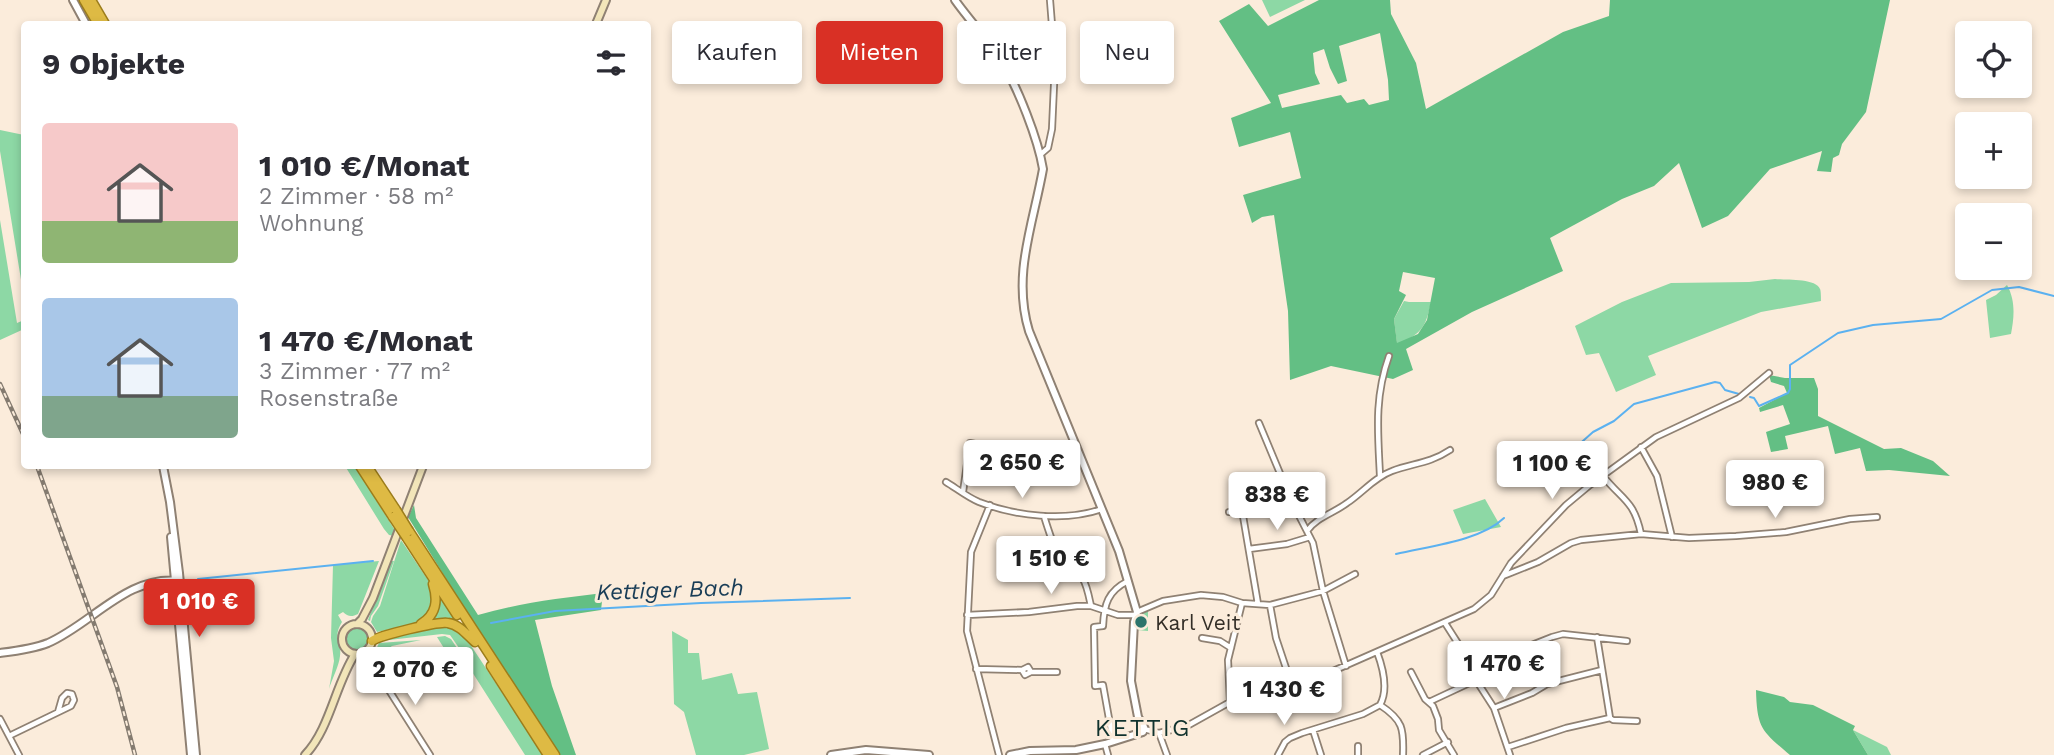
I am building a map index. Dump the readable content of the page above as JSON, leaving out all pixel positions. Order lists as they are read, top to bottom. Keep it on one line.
{"districts":["KETTIG"],"water":["Kettiger Bach"],"places":["Karl Veit"],"page":{"map_buttons":["+","−"],"chip":["Kaufen","Mieten","Filter","Neu"],"heading":"9 Objekte","list":[{"name":"1 010 €/Monat","note":"2 Zimmer · 58 m² · Wohnung"},{"name":"1 470 €/Monat","note":"3 Zimmer · 77 m² · Rosenstraße"}],"price":["2 650 €","1 100 €","980 €","838 €","1 510 €","1 010 €","1 470 €","2 070 €","1 430 €"]}}
